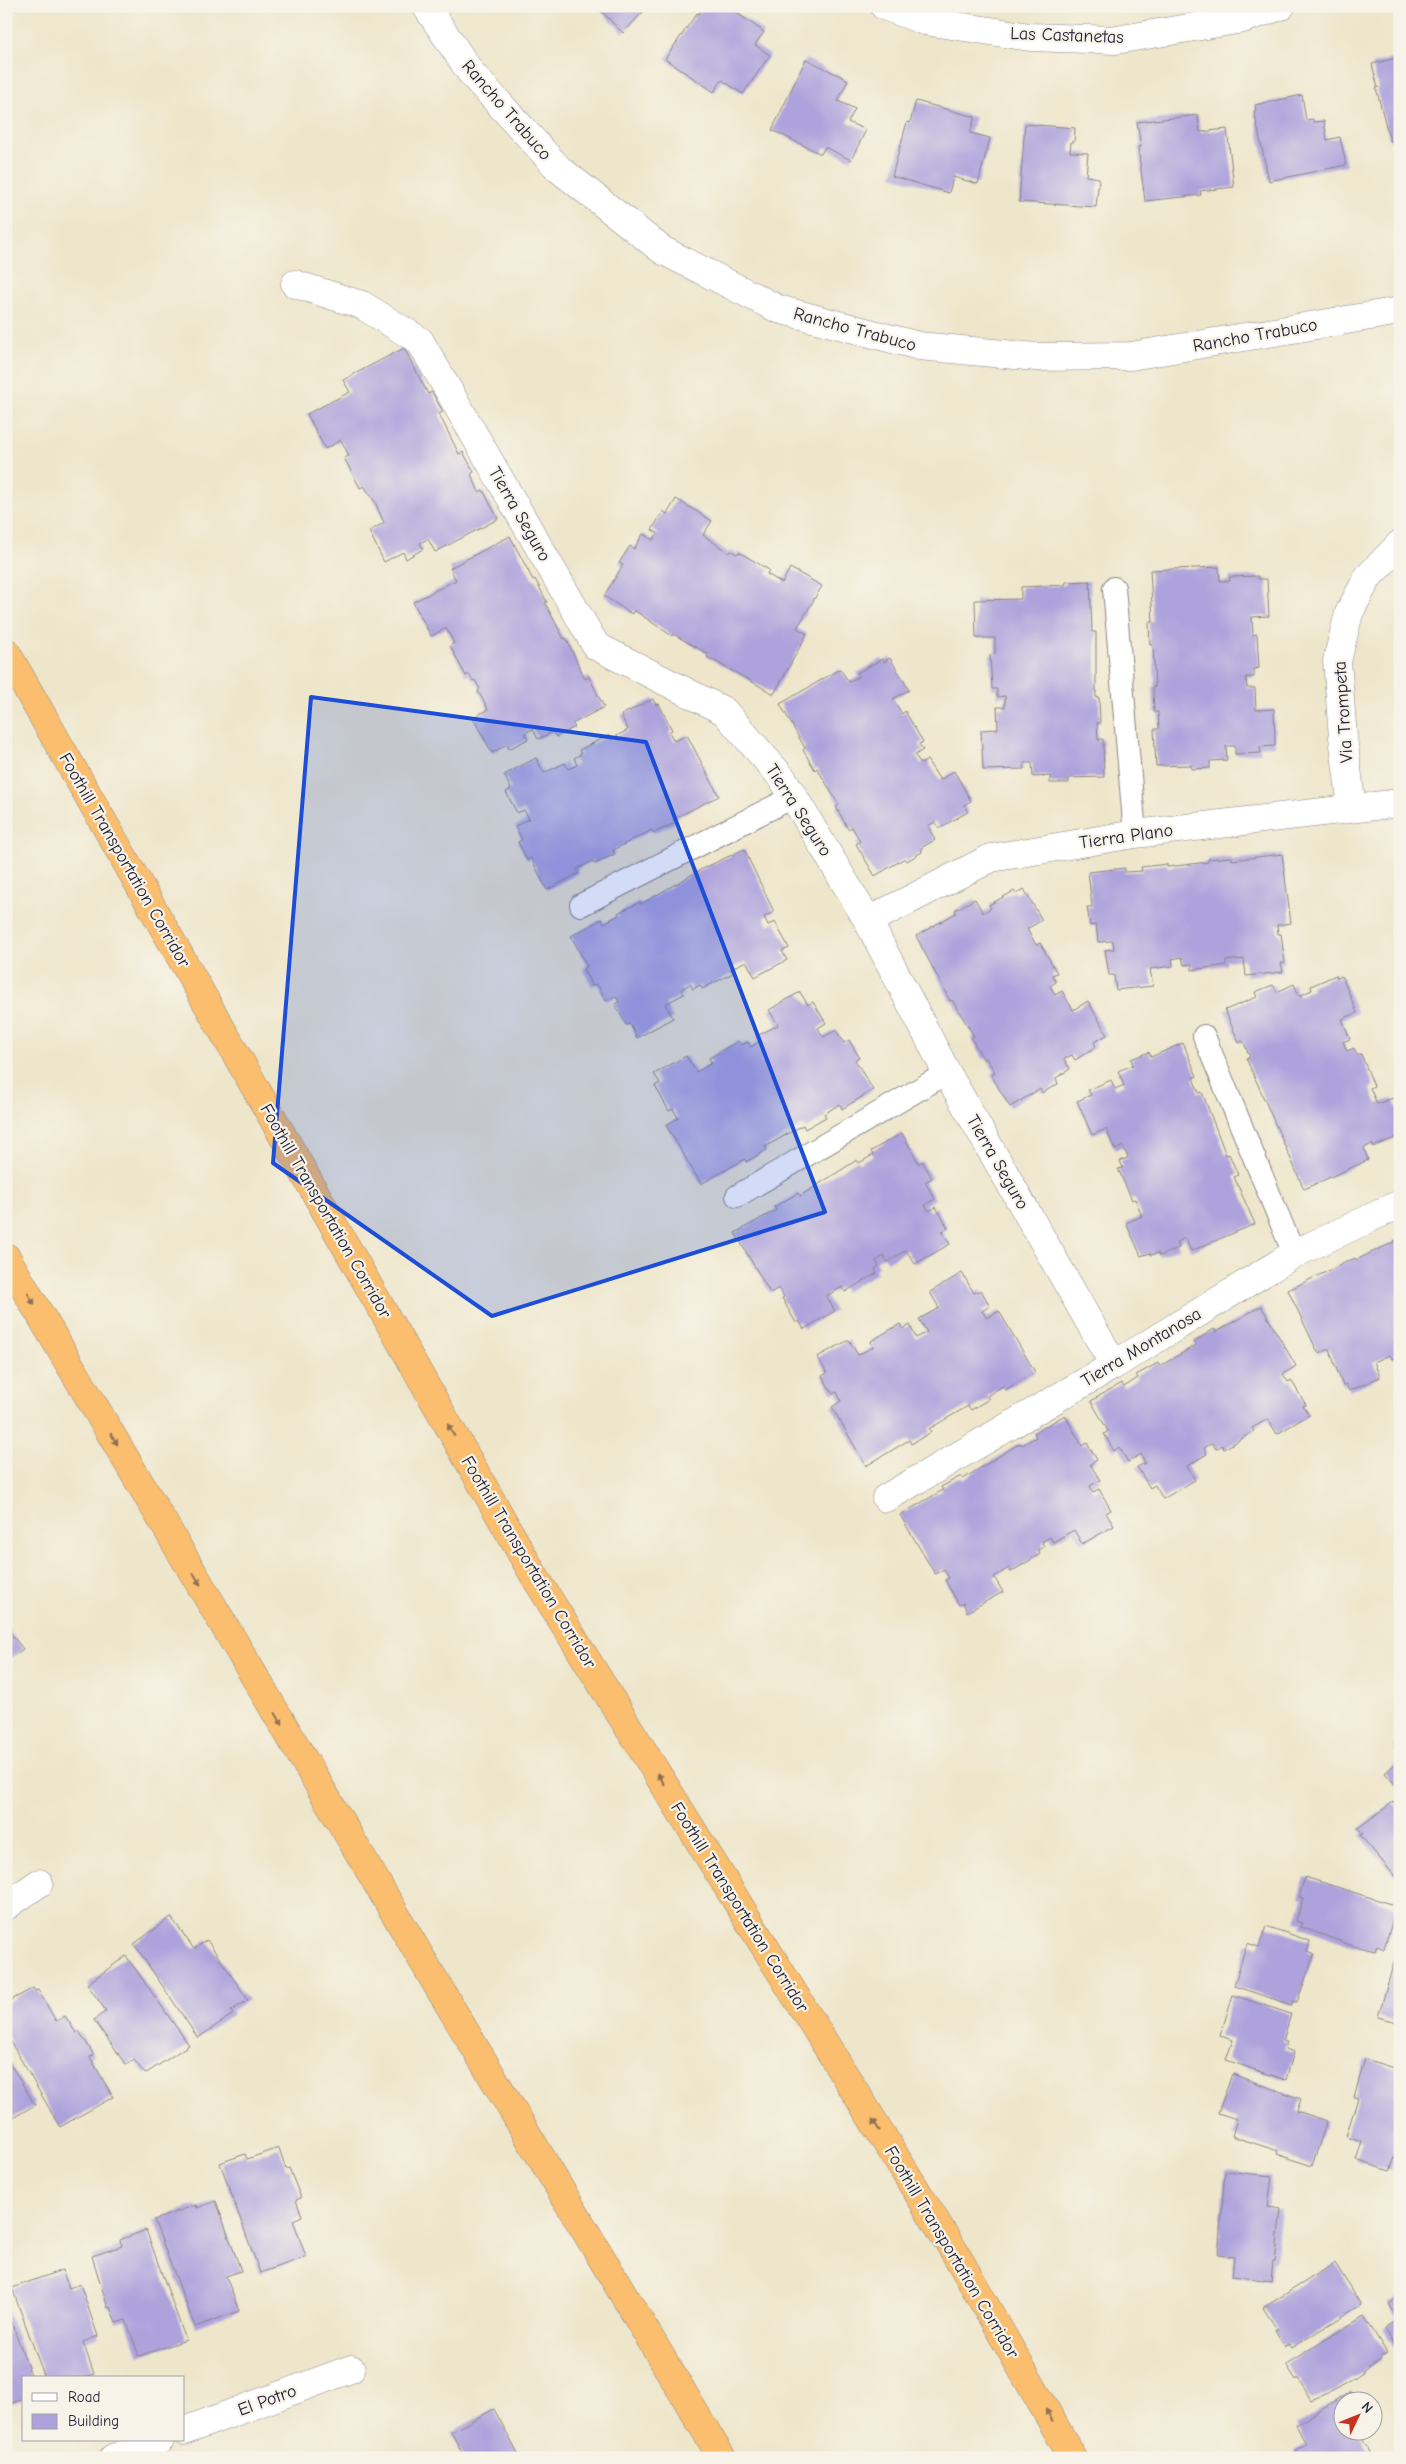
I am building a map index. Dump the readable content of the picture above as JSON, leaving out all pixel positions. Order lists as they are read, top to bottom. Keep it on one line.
{"streets":{"highway":["Foothill Transportation Corridor"],"street":["Las Castanetas","Rancho Trabuco","Tierra Seguro","Via Trompeta","Tierra Plano","Tierra Montanosa","El Potro"]},"crossings":[["Tierra Seguro","Tierra Plano"],["Tierra Seguro","Tierra Montanosa"],["Via Trompeta","Tierra Plano"]],"one_way":["Foothill Transportation Corridor"],"legend":["Road","Building"],"north":"top right"}
